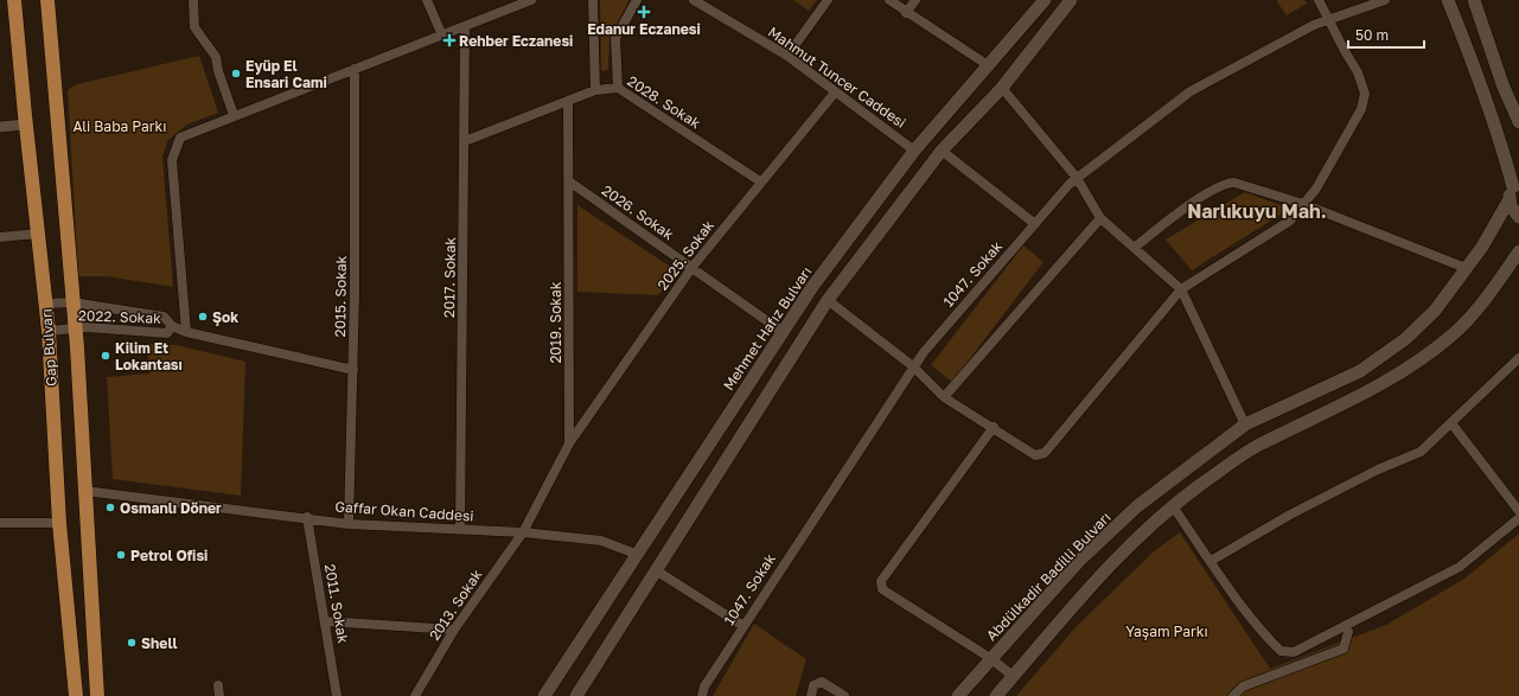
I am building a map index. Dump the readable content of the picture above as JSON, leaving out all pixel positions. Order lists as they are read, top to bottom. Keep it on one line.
{"streets":{"highway":["Gap Bulvarı"],"main road":["Mehmet Hafız Bulvarı","Abdülkadir Badilli Bulvarı"],"street":["Mahmut Tuncer Caddesi","2028. Sokak","2026. Sokak","2025. Sokak","1047. Sokak","2017. Sokak","2015. Sokak","2022. Sokak","2019. Sokak","Gaffar Okan Caddesi","2011. Sokak","2013. Sokak"]},"crossings":[["Mahmut Tuncer Caddesi","2025. Sokak"],["Mahmut Tuncer Caddesi","Mehmet Hafız Bulvarı"],["2028. Sokak","2025. Sokak"],["2028. Sokak","2017. Sokak"],["2028. Sokak","2019. Sokak"],["2026. Sokak","2025. Sokak"],["2026. Sokak","2019. Sokak"],["2026. Sokak","Mehmet Hafız Bulvarı"],["2025. Sokak","2019. Sokak"],["2017. Sokak","Gaffar Okan Caddesi"],["2015. Sokak","2022. Sokak"],["2015. Sokak","Gaffar Okan Caddesi"],["2022. Sokak","Gap Bulvarı"],["2019. Sokak","Gaffar Okan Caddesi"],["2019. Sokak","2013. Sokak"],["Mehmet Hafız Bulvarı","Gaffar Okan Caddesi"],["Gap Bulvarı","Gaffar Okan Caddesi"],["Gaffar Okan Caddesi","2011. Sokak"],["Gaffar Okan Caddesi","2013. Sokak"]],"districts":["Narlıkuyu Mah."],"parks":["Ali Baba Parkı","Yaşam Parkı"],"places":{"health":["Edanur Eczanesi","Rehber Eczanesi"],"other":["Eyüp El Ensari Cami","Şok","Kilim Et Lokantası","Osmanlı Döner","Petrol Ofisi","Shell"]},"scale_bar":"50 m"}
